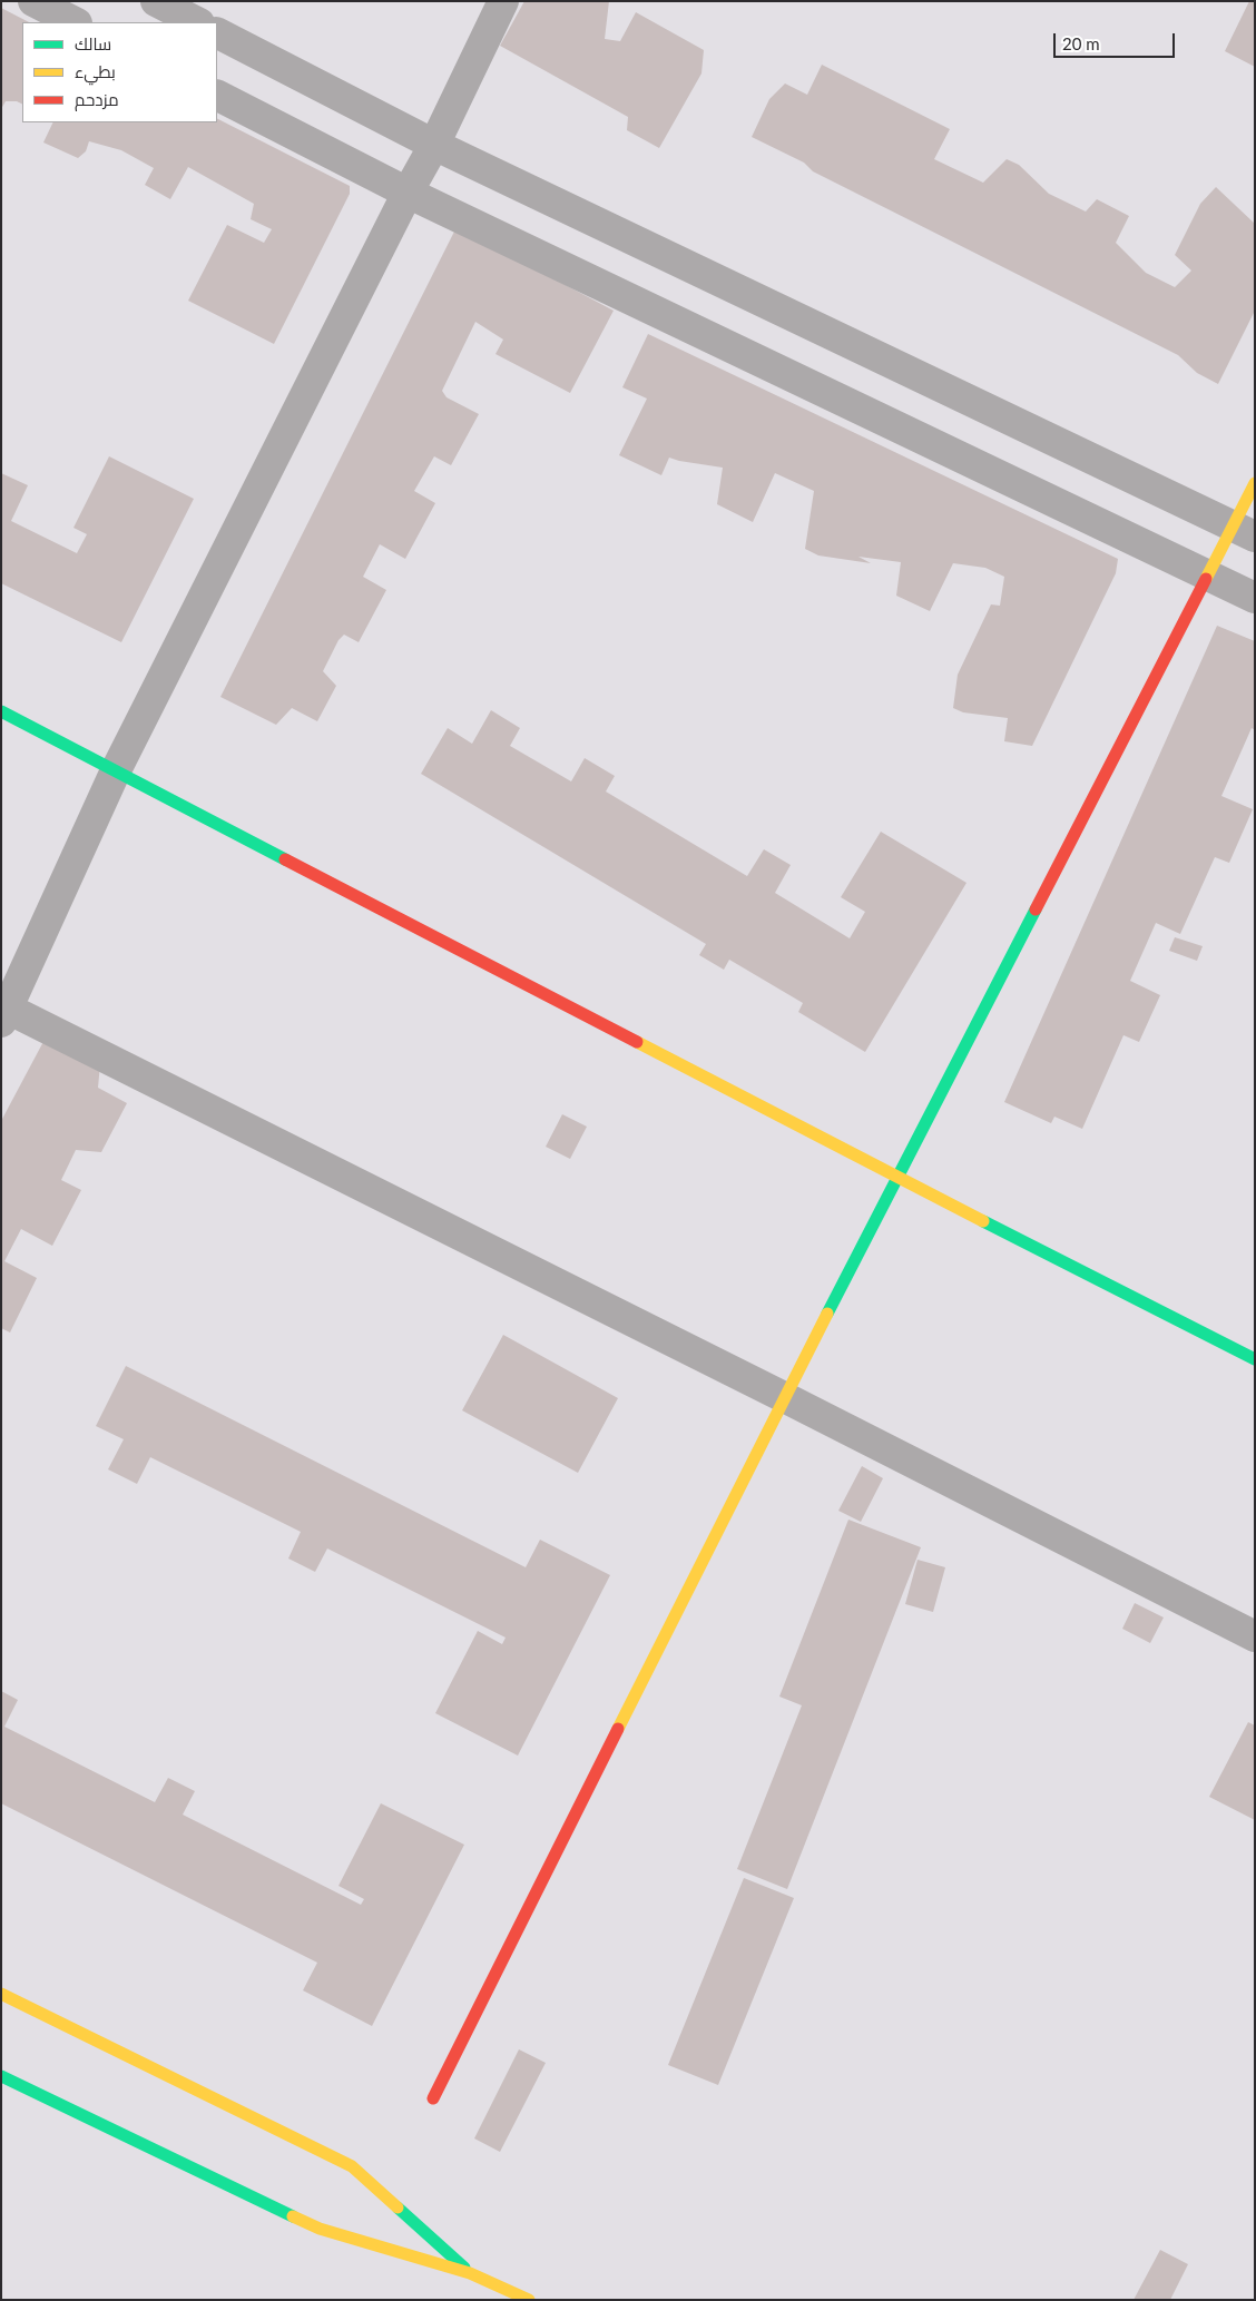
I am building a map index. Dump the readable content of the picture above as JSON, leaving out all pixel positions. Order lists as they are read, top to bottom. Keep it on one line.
{"legend":["سالك","بطيء","مزدحم"],"scale_bar":"20 m"}
